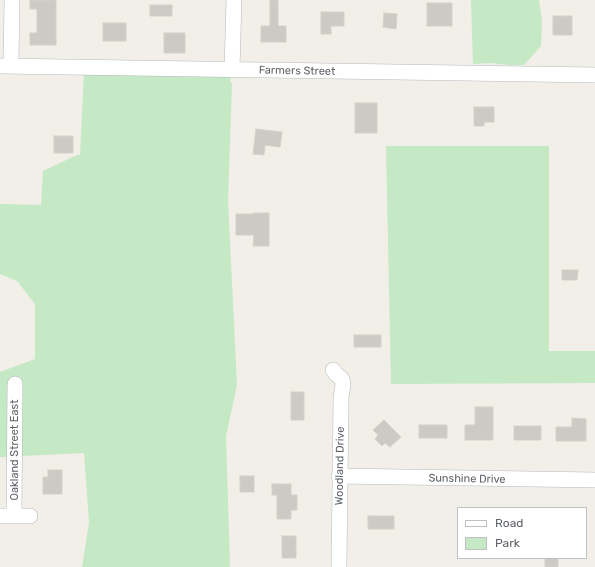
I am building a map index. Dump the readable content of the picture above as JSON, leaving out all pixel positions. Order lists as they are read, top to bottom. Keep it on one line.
{"streets":{"street":["Farmers Street","Oakland Street East","Woodland Drive","Sunshine Drive"]},"crossings":[["Woodland Drive","Sunshine Drive"]],"legend":["Road","Park"]}
